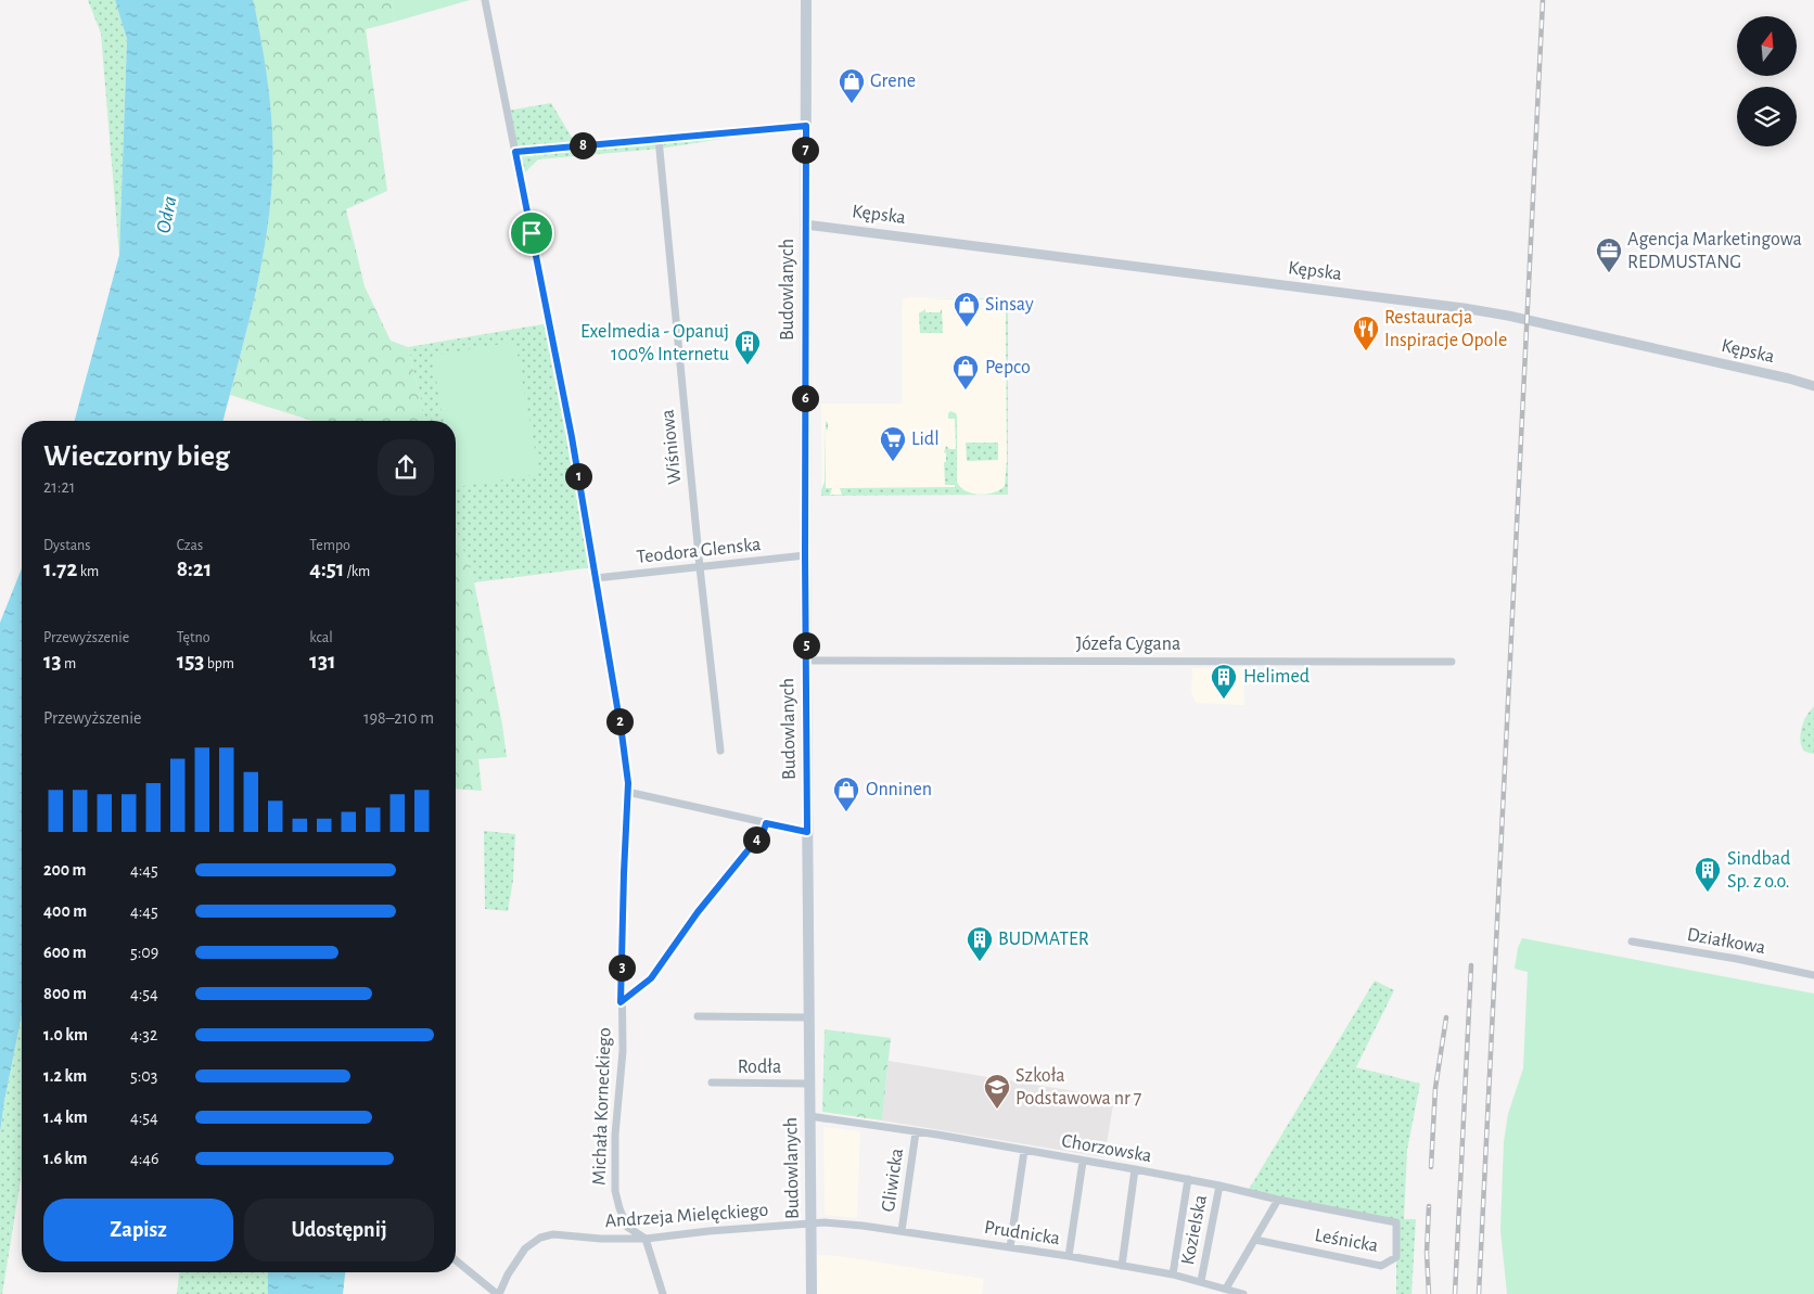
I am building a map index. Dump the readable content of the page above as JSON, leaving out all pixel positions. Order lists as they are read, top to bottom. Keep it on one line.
{"streets":{"main road":["Budowlanych"],"street":["Kępska","Wiśniowa","Teodora Glenska","Józefa Cygana","Działkowa","Rodła","Michała Korneckiego","Chorzowska","Gliwicka","Andrzeja Mielęckiego","Kozielska","Prudnicka","Leśnicka"]},"crossings":[["Kępska","Budowlanych"],["Budowlanych","Teodora Glenska"],["Budowlanych","Józefa Cygana"],["Budowlanych","Rodła"],["Budowlanych","Chorzowska"],["Budowlanych","Andrzeja Mielęckiego"],["Budowlanych","Prudnicka"],["Wiśniowa","Teodora Glenska"],["Teodora Glenska","Michała Korneckiego"],["Michała Korneckiego","Andrzeja Mielęckiego"],["Chorzowska","Gliwicka"],["Chorzowska","Kozielska"],["Chorzowska","Leśnicka"],["Gliwicka","Prudnicka"],["Andrzeja Mielęckiego","Prudnicka"],["Kozielska","Prudnicka"]],"water":["Odra"],"places":{"shop":["Grene","Sinsay","Pepco","Onninen"],"office":["Agencja Marketingowa REDMUSTANG"],"restaurant":["Restauracja Inspiracje Opole"],"building":["Exelmedia - Opanuj 100% Internetu","Helimed","Sindbad Sp. z o.o.","BUDMATER"],"supermarket":["Lidl"],"school or university":["Szkoła Podstawowa nr 7"]},"north":"top","page":{"pins":["8","7","6","1","5","2","4","3"],"heading":["Wieczorny bieg","21:21"],"stats":[["Dystans","1.72 km"],["Czas","8:21"],["Tempo","4:51 /km"],["Przewyższenie","13 m"],["Tętno","153 bpm"],["kcal","131"]],"chart":["Przewyższenie","198–210 m"],"list":[{"name":"200 m","note":"4:45"},{"name":"400 m","note":"4:45"},{"name":"600 m","note":"5:09"},{"name":"800 m","note":"4:54"},{"name":"1.0 km","note":"4:32"},{"name":"1.2 km","note":"5:03"},{"name":"1.4 km","note":"4:54"},{"name":"1.6 km","note":"4:46"}],"buttons":["Zapisz","Udostępnij"]}}
